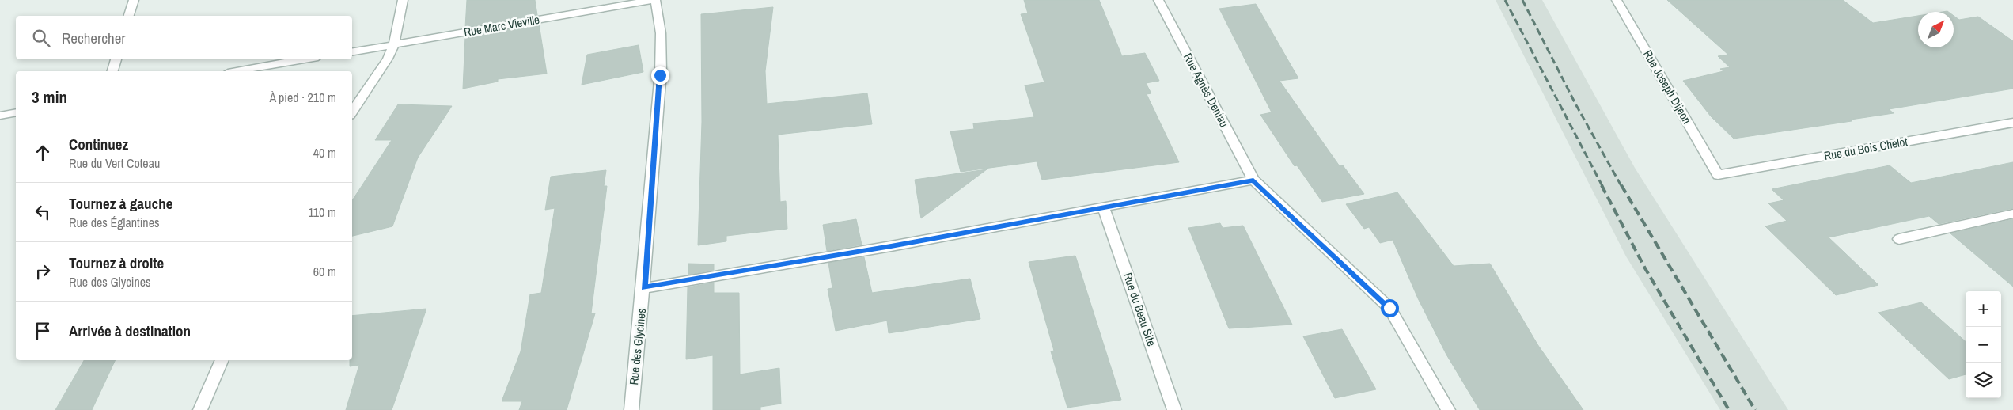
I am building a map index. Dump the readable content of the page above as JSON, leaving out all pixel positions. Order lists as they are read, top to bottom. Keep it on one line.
{"streets":{"street":["Rue Marc Vieville","Rue Joseph Dijeon","Rue Agnès Deniau","Rue du Bois Chelot","Rue du Beau Site","Rue des Glycines"]},"crossings":[["Rue Marc Vieville","Rue des Glycines"],["Rue Joseph Dijeon","Rue du Bois Chelot"]],"north":"top right","page":{"search":"Rechercher","heading":["3 min","À pied · 210 m"],"list":[["Continuez","Rue du Vert Coteau","40 m"],["Tournez à gauche","Rue des Églantines","110 m"],["Tournez à droite","Rue des Glycines","60 m"],"Arrivée à destination"],"map_buttons":["+","−"]}}
